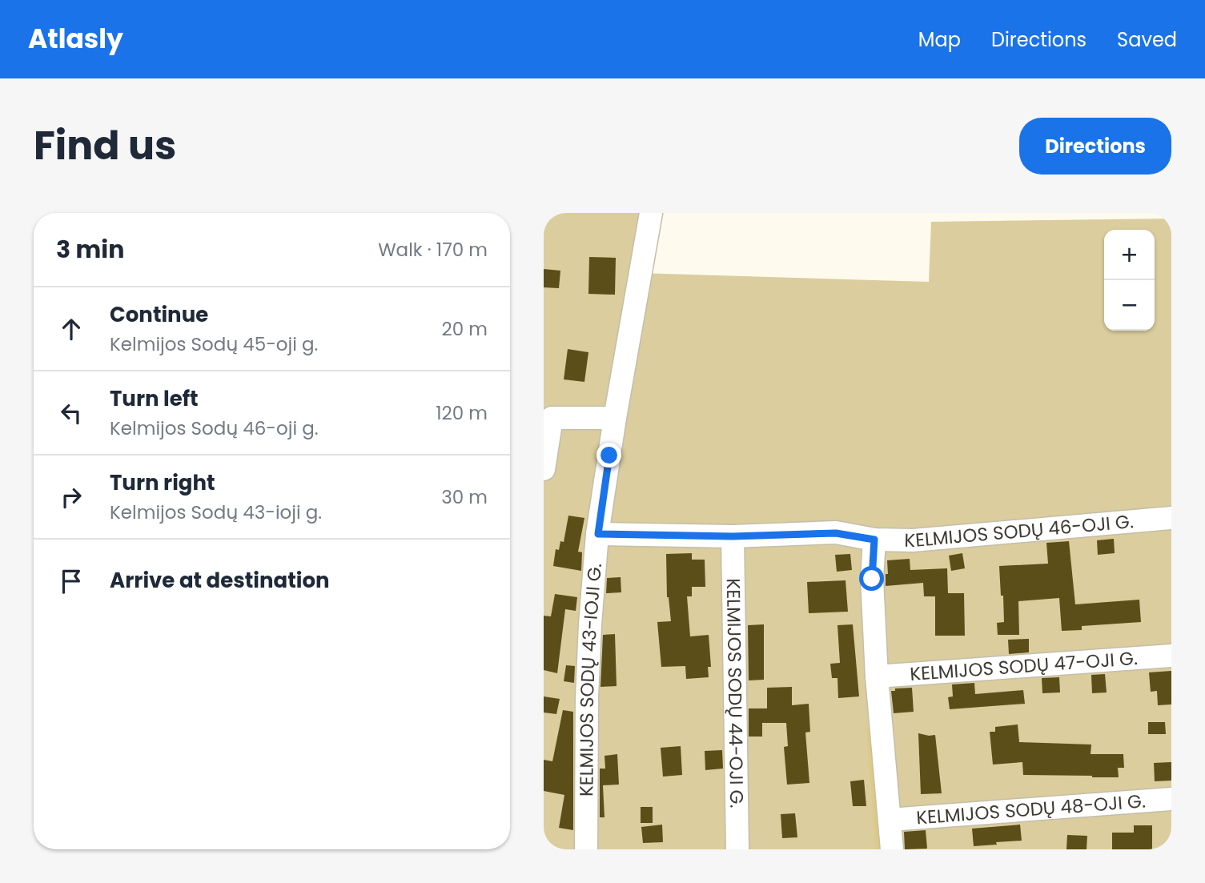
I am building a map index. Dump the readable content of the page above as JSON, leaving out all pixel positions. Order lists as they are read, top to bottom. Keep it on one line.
{"streets":{"street":["KELMIJOS SODŲ 46-OJI G.","KELMIJOS SODŲ 47-OJI G.","KELMIJOS SODŲ 43-IOJI G.","KELMIJOS SODŲ 44-OJI G.","KELMIJOS SODŲ 48-OJI G."]},"crossings":[["KELMIJOS SODŲ 46-OJI G.","KELMIJOS SODŲ 43-IOJI G."],["KELMIJOS SODŲ 46-OJI G.","KELMIJOS SODŲ 44-OJI G."]],"page":{"header":"Atlasly","nav":["Map","Directions","Saved"],"title":"Find us","buttons":"Directions","heading":["3 min","Walk · 170 m"],"map_buttons":["+","−"],"list":[["Continue","Kelmijos Sodų 45-oji g.","20 m"],["Turn left","Kelmijos Sodų 46-oji g.","120 m"],["Turn right","Kelmijos Sodų 43-ioji g.","30 m"],"Arrive at destination"]}}
